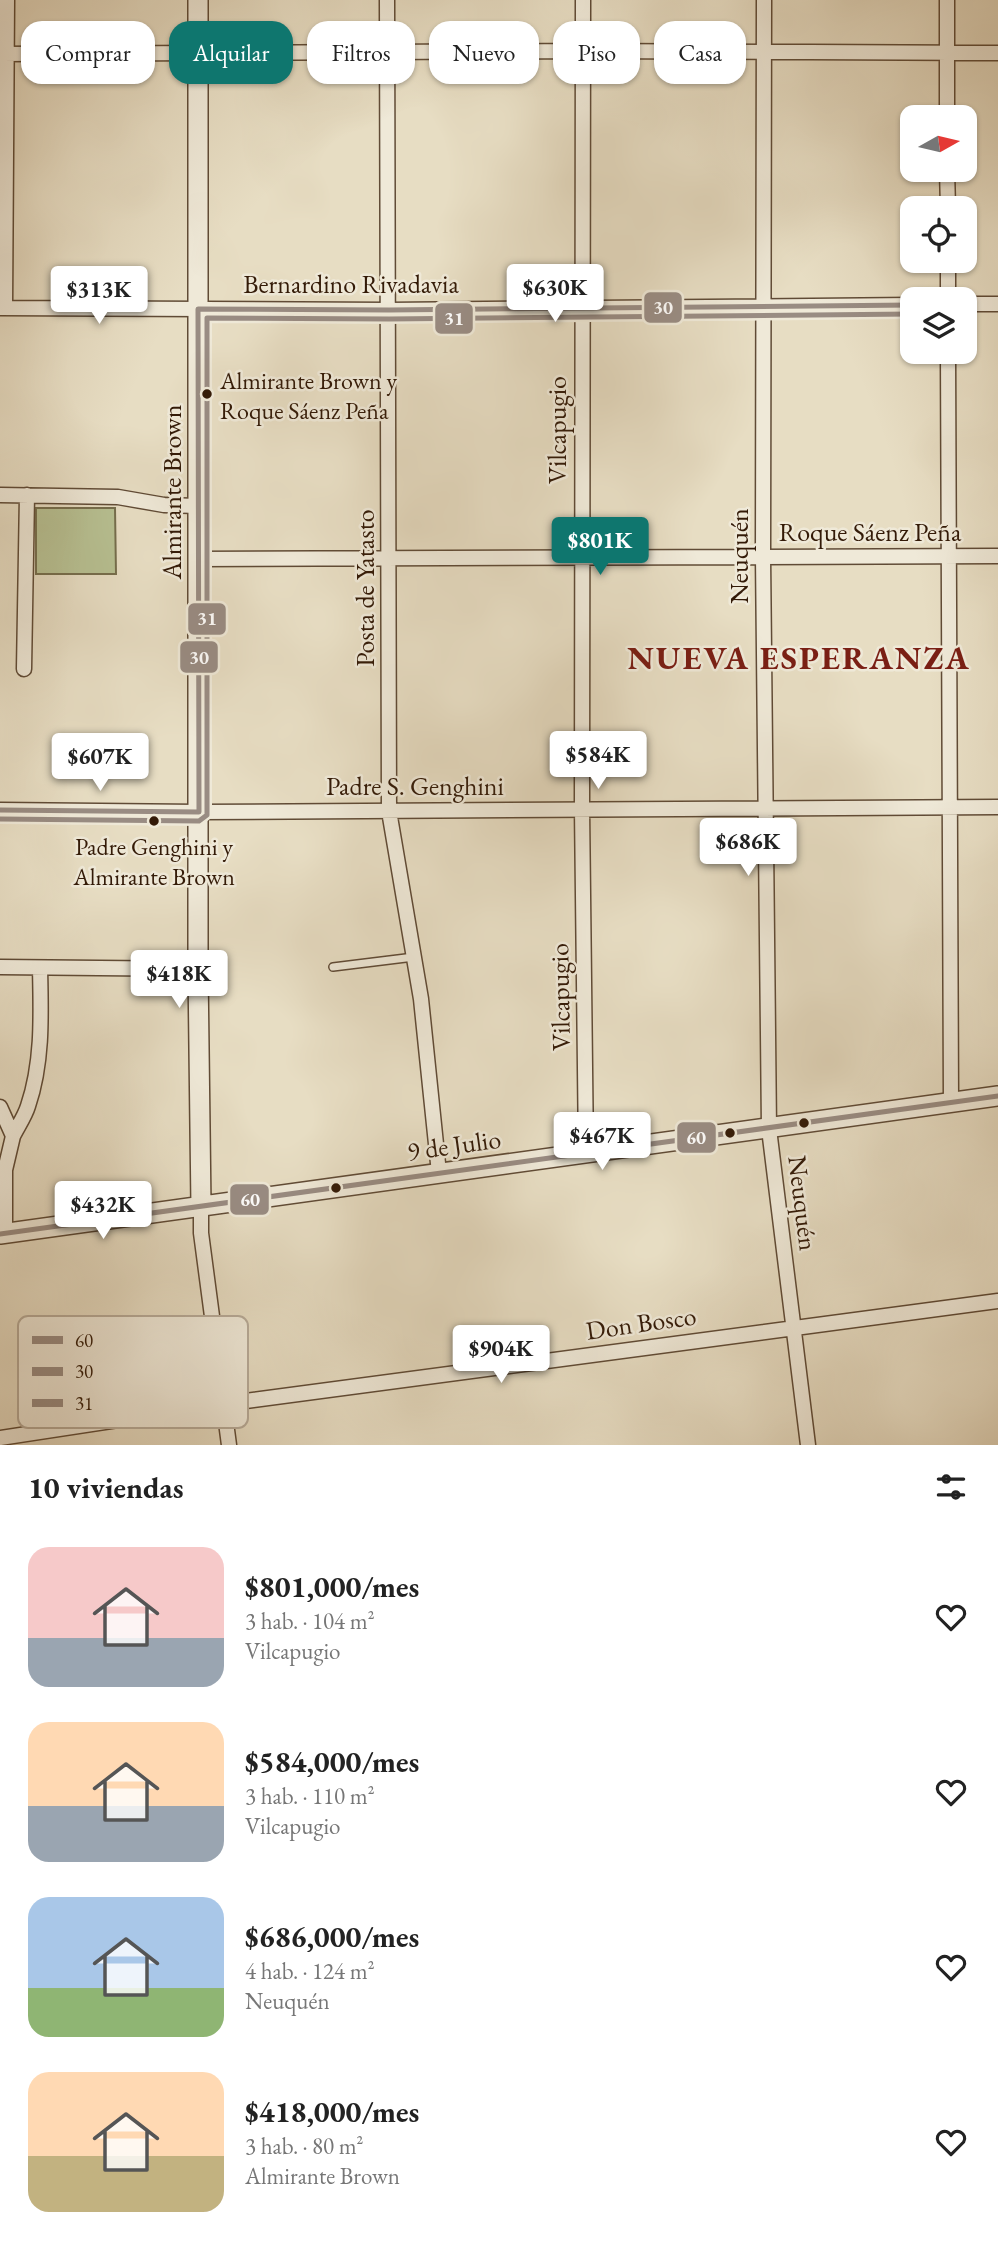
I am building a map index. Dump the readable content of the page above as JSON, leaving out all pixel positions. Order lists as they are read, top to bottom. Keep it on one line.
{"streets":{"street":["Bernardino Rivadavia","Vilcapugio","Almirante Brown","Roque Sáenz Peña","Neuquén","Posta de Yatasto","Padre S. Genghini","9 de Julio","Don Bosco"]},"crossings":[["Bernardino Rivadavia","Vilcapugio"],["Bernardino Rivadavia","Almirante Brown"],["Bernardino Rivadavia","Neuquén"],["Bernardino Rivadavia","Posta de Yatasto"],["Vilcapugio","Roque Sáenz Peña"],["Vilcapugio","Padre S. Genghini"],["Vilcapugio","9 de Julio"],["Almirante Brown","Roque Sáenz Peña"],["Almirante Brown","Padre S. Genghini"],["Almirante Brown","9 de Julio"],["Roque Sáenz Peña","Neuquén"],["Roque Sáenz Peña","Posta de Yatasto"],["Neuquén","Padre S. Genghini"],["Neuquén","9 de Julio"],["Neuquén","Don Bosco"],["Posta de Yatasto","Padre S. Genghini"],["Posta de Yatasto","9 de Julio"]],"districts":["NUEVA ESPERANZA"],"places":["Almirante Brown y Roque Sáenz Peña","Padre Genghini y Almirante Brown"],"lines":["transit line 30","transit line 31","transit line 60"],"legend":["60","30","31"],"north":"right","page":{"chip":["Comprar","Alquilar","Filtros","Nuevo","Piso","Casa"],"price":["$630K","$313K","$801K","$584K","$607K","$686K","$418K","$467K","$432K","$904K"],"heading":"10 viviendas","list":[{"name":"$801,000/mes","note":"3 hab. · 104 m² · Vilcapugio"},{"name":"$584,000/mes","note":"3 hab. · 110 m² · Vilcapugio"},{"name":"$686,000/mes","note":"4 hab. · 124 m² · Neuquén"},{"name":"$418,000/mes","note":"3 hab. · 80 m² · Almirante Brown"}]}}
